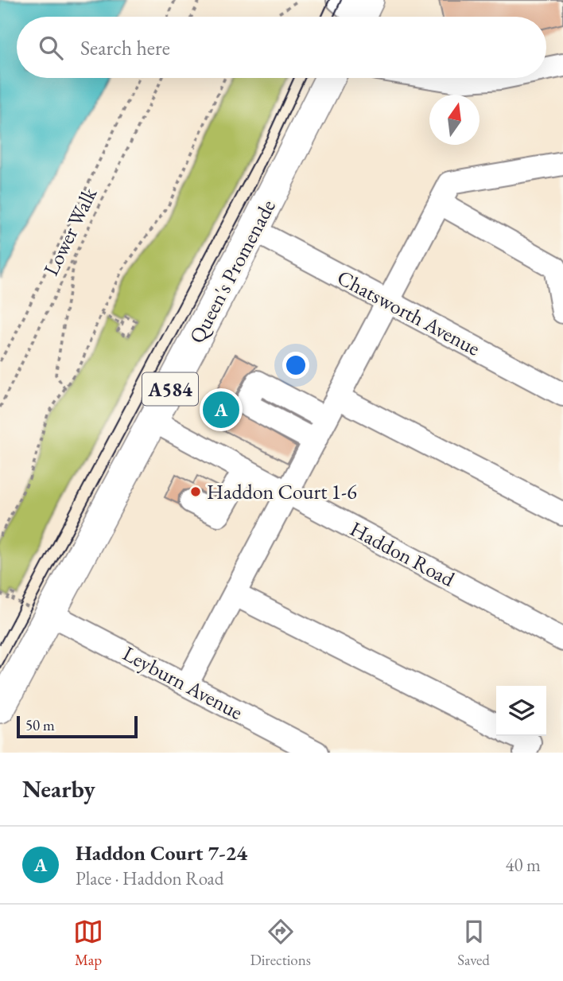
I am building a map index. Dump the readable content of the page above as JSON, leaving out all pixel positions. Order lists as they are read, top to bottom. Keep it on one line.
{"streets":{"main road":["Queen's Promenade","A584"],"street":["Chatsworth Avenue","Haddon Road","Leyburn Avenue"],"path":["Lower Walk"]},"crossings":[["Queen's Promenade","Chatsworth Avenue"],["Queen's Promenade","Haddon Road"],["Queen's Promenade","Leyburn Avenue"]],"places":["Haddon Court 1-6"],"scale_bar":"50 m","north":"top","page":{"search":"Search here","pins":"A","scale":"50 m","heading":"Nearby","list":[{"mark":"A","name":"Haddon Court 7-24","note":"Place · Haddon Road","value":"40 m"}],"nav":["Map","Directions","Saved"]}}
